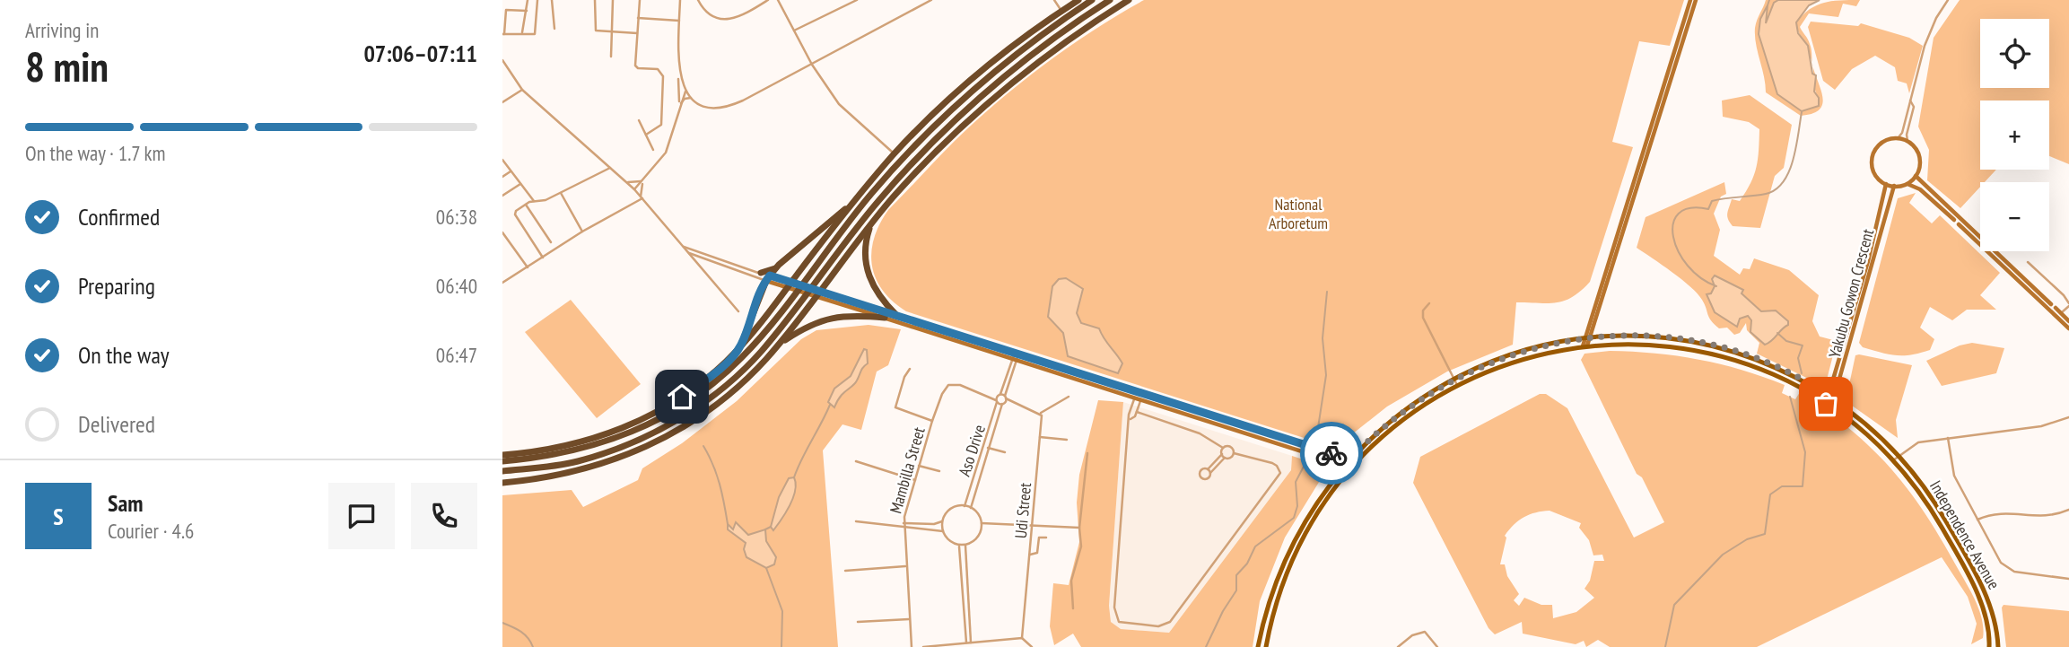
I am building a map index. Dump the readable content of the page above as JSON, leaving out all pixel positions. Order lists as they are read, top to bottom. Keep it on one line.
{"streets":{"main road":["Yakubu Gowon Crescent","Independence Avenue"],"street":["Aso Drive","Mambilla Street","Udi Street"]},"crossings":[["Yakubu Gowon Crescent","Independence Avenue"]],"parks":["National Arboretum"],"page":{"heading":["8 min","Arriving in","07:06–07:11"],"panel":["Sam","Courier · 4.6"],"map_buttons":["+","−"],"bar":"On the way · 1.7 km","list":[["Confirmed","06:38"],["Preparing","06:40"],["On the way","06:47"],"Delivered"],"round":"S"}}
